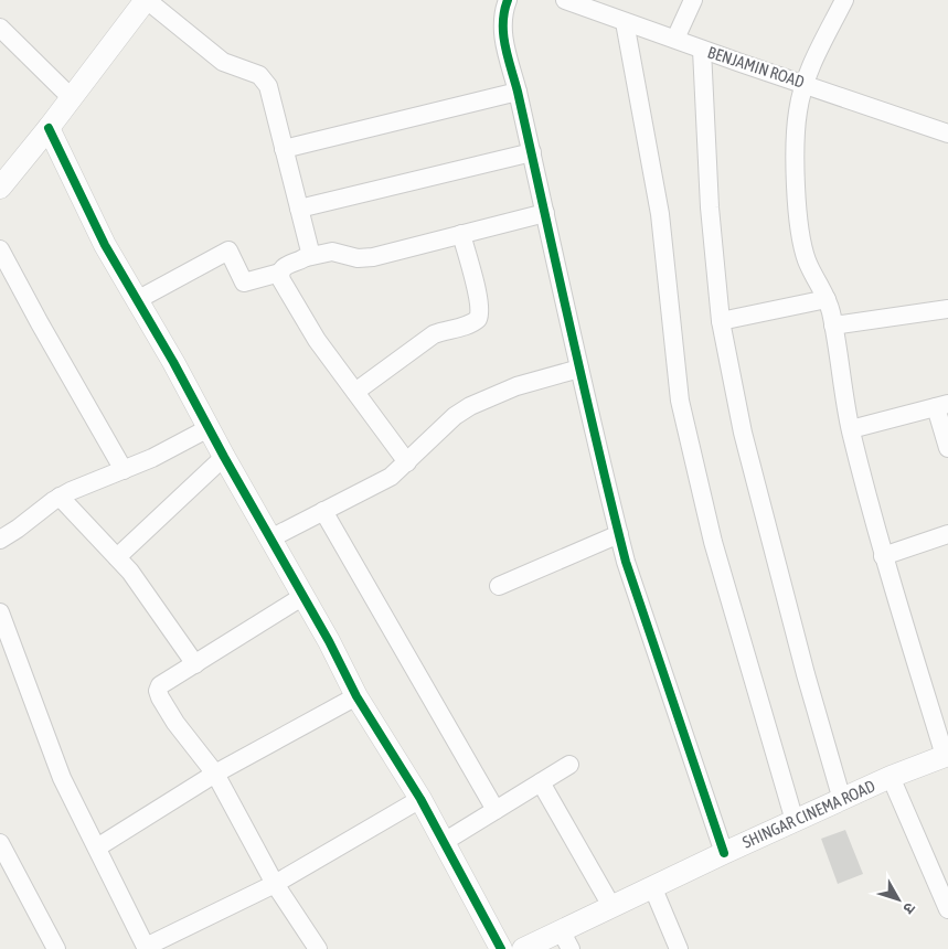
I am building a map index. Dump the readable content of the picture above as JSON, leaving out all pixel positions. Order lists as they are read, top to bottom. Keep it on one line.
{"streets":{"street":["BENJAMIN ROAD","SHINGAR CINEMA ROAD"]},"north":"bottom right"}
